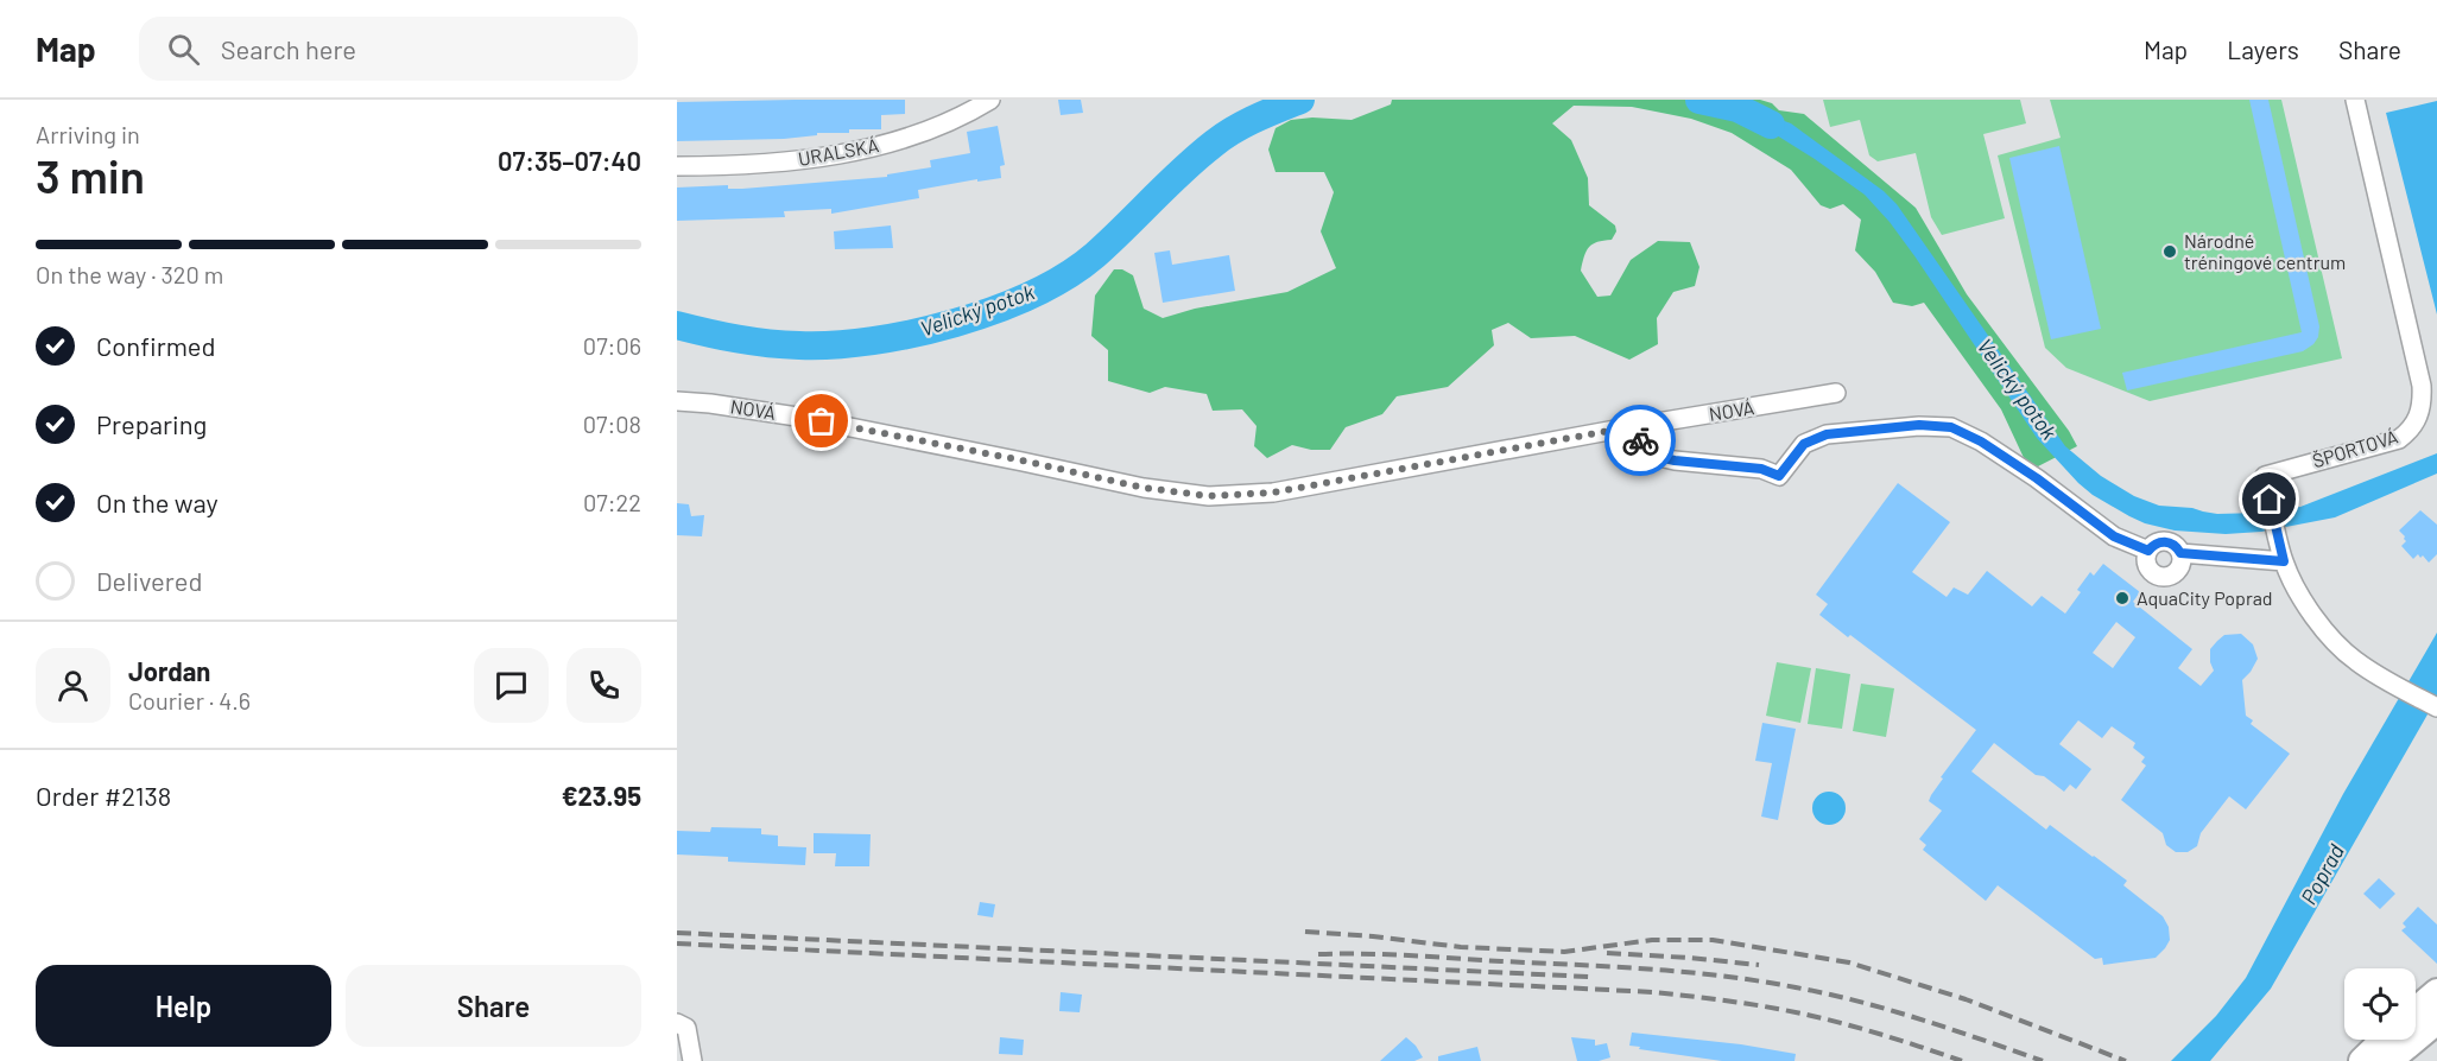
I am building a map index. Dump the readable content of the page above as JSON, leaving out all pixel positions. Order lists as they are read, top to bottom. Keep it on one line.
{"streets":{"street":["URALSKÁ","NOVÁ","ŠPORTOVÁ"]},"water":["Velický potok","Poprad"],"places":["Národné tréningové centrum","AquaCity Poprad"],"page":{"header":"Map","search":"Search here","nav":["Map","Layers","Share"],"heading":["3 min","Arriving in","07:35–07:40"],"panel":["Jordan","Courier · 4.6","Order #2138","€23.95"],"bar":"On the way · 320 m","list":[["Confirmed","07:06"],["Preparing","07:08"],["On the way","07:22"],"Delivered"],"buttons":["Help","Share"]}}
